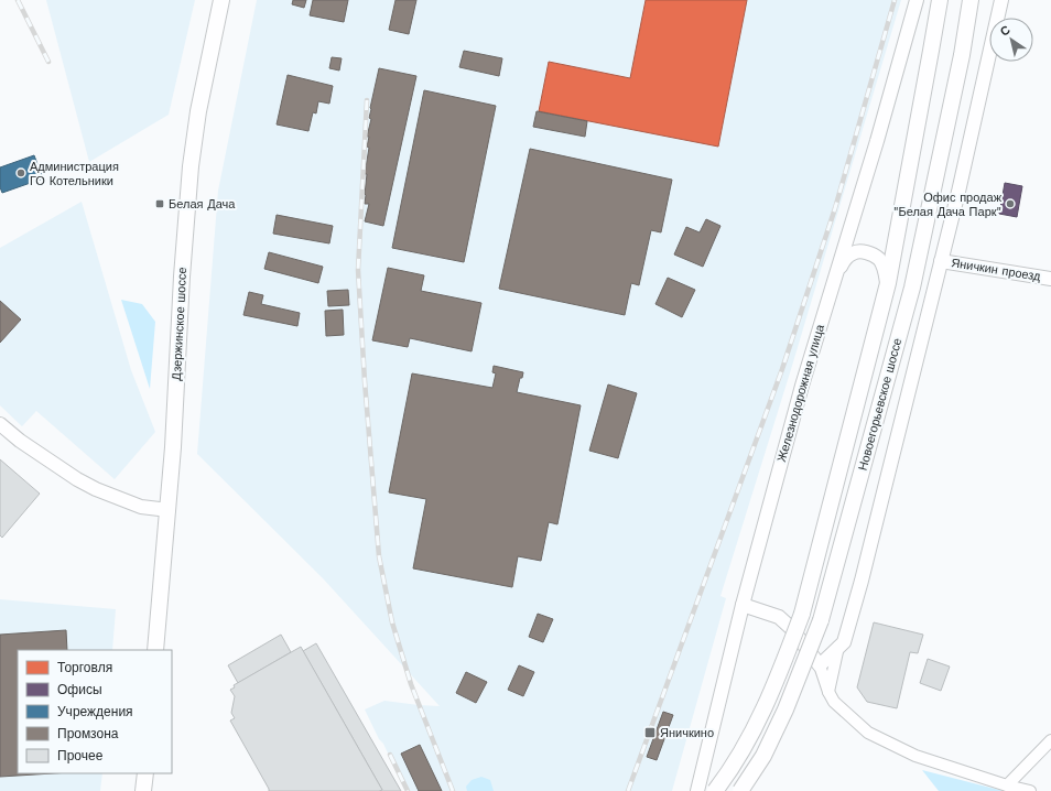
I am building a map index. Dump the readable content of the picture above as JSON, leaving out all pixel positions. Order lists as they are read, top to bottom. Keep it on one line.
{"streets":{"main road":["Дзержинское шоссе","Новоегорьевское шоссе"],"street":["Яничкин проезд","Железнодорожная улица"]},"places":{"other":["Администрация ГО Котельники","Офис продаж \"Белая Дача Парк\""],"transit":["Белая Дача","Яничкино"]},"legend":["Торговля","Офисы","Учреждения","Промзона","Прочее"],"north":"top left"}
